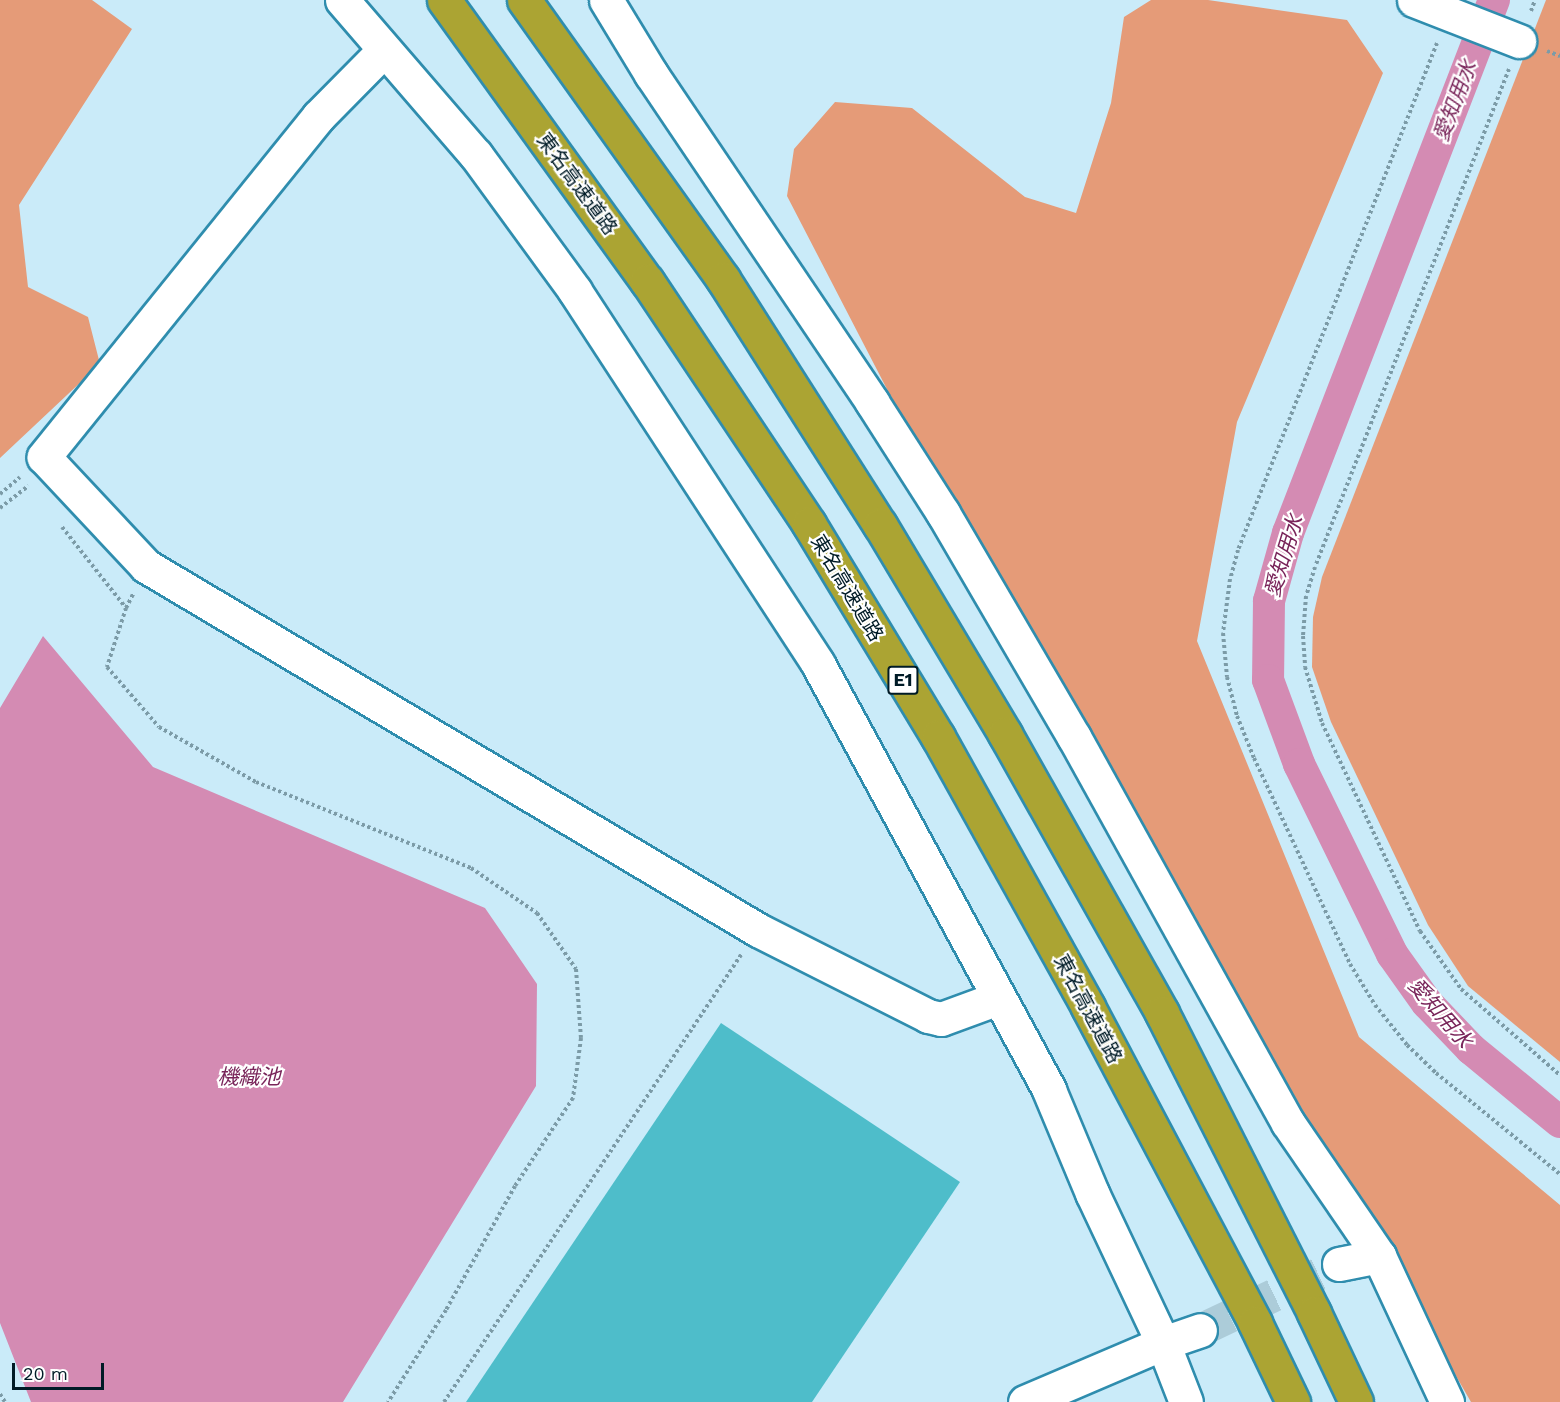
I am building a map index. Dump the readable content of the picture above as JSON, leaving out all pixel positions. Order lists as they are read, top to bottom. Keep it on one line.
{"streets":{"highway":["東名高速道路","E1"]},"water":["愛知用水","機織池"],"scale_bar":"20 m"}
